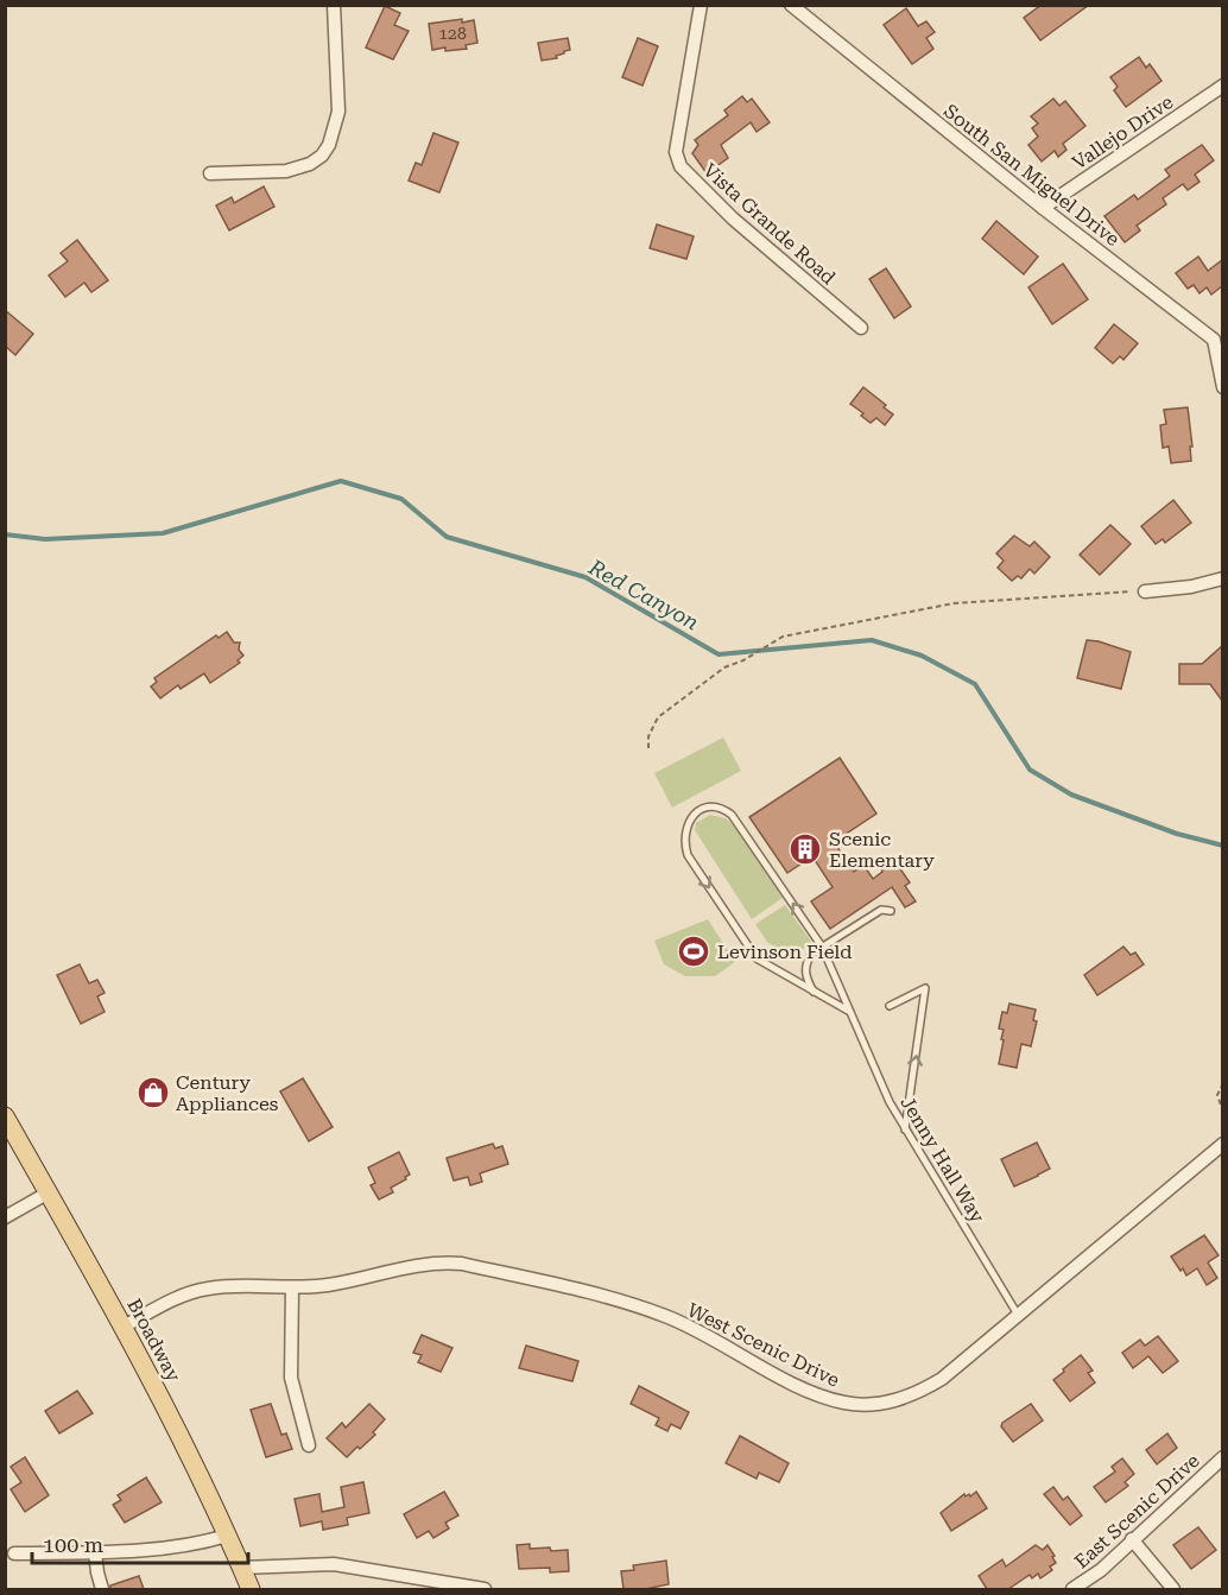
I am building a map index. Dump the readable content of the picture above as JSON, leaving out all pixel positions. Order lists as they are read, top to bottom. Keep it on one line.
{"streets":{"main road":["Broadway"],"street":["Vallejo Drive","South San Miguel Drive","Vista Grande Road","West Scenic Drive","East Scenic Drive"],"lane":["Jenny Hall Way"]},"crossings":[["Vallejo Drive","South San Miguel Drive"],["Jenny Hall Way","West Scenic Drive"],["Broadway","West Scenic Drive"]],"water":["Red Canyon"],"places":{"building":["Scenic Elementary"],"sports":["Levinson Field"],"shop":["Century Appliances"]},"house_numbers":["128"],"scale_bar":"100 m"}
